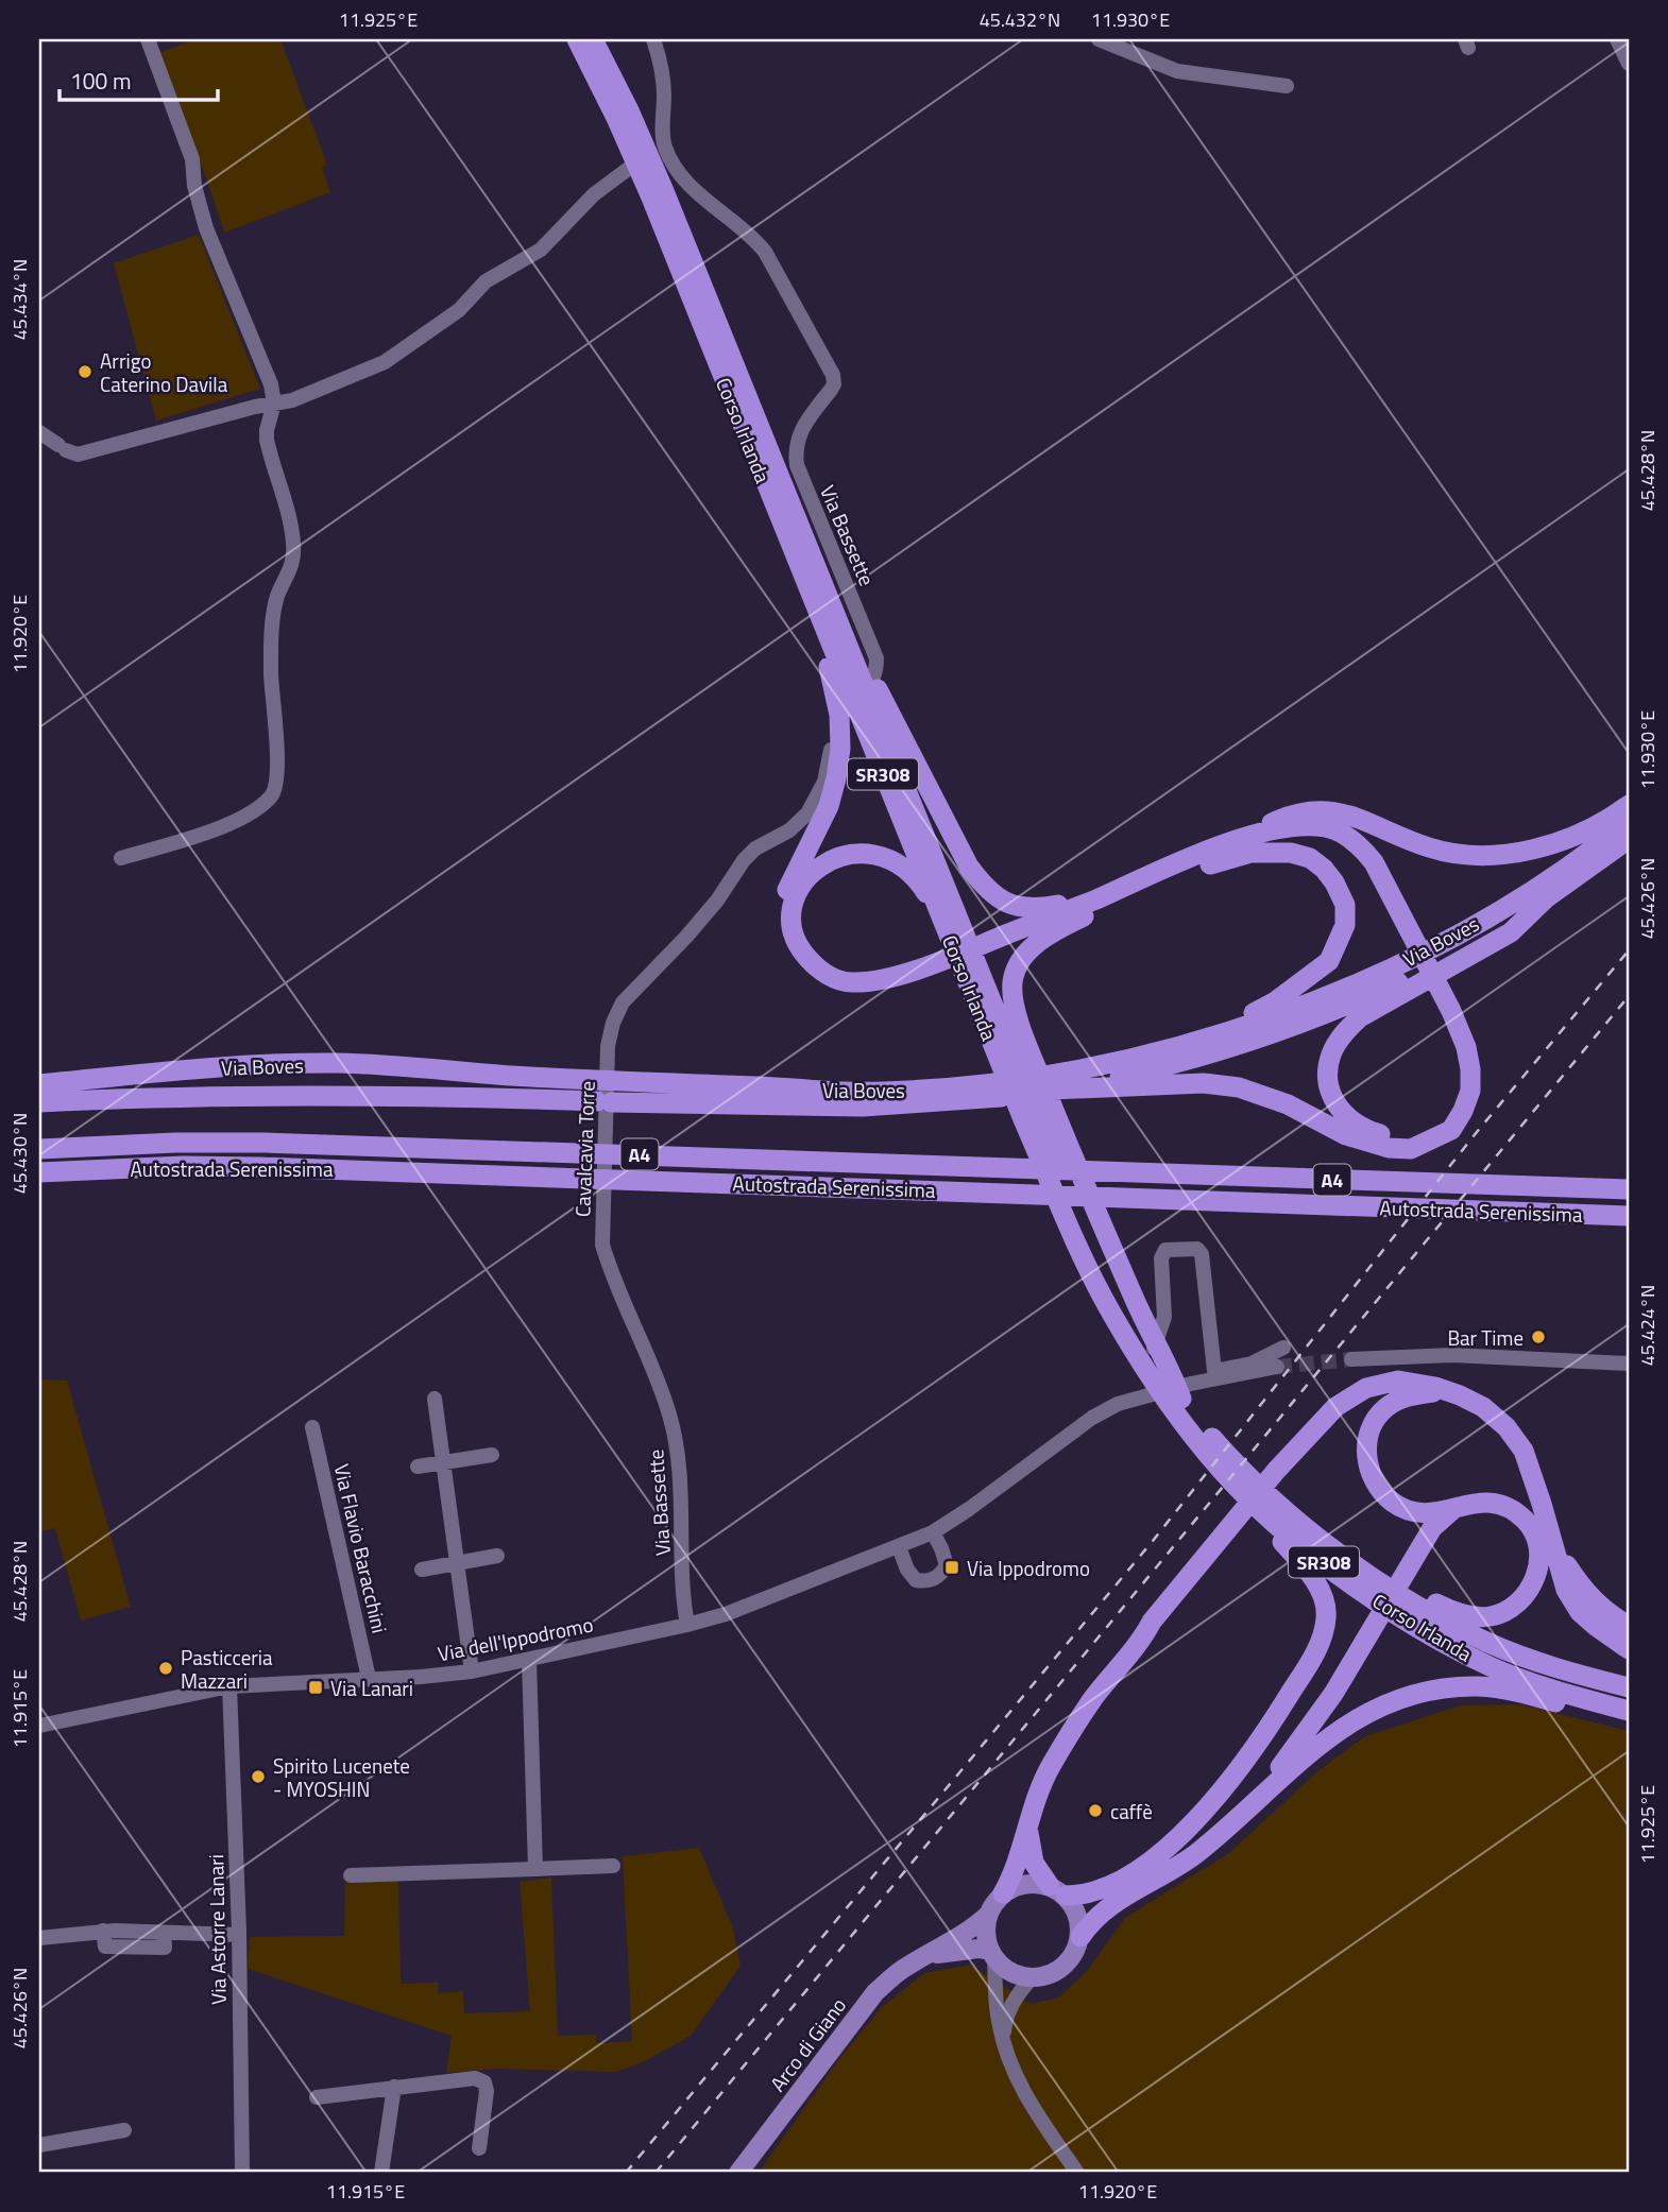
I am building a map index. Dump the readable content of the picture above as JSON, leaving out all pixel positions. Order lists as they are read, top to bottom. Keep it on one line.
{"streets":{"highway":["Corso Irlanda","SR308","Via Boves","A4","Autostrada Serenissima"],"main road":["Arco di Giano"],"street":["Via Bassette","Cavalcavia Torre","Via Flavio Baracchini","Via dell'Ippodromo","Via Astorre Lanari"]},"crossings":[["Corso Irlanda","Via dell'Ippodromo"],["Via Bassette","Cavalcavia Torre"],["Via Bassette","Via dell'Ippodromo"],["Via Flavio Baracchini","Via dell'Ippodromo"],["Via dell'Ippodromo","Via Astorre Lanari"]],"places":{"other":["Arrigo Caterino Davila","Bar Time","Pasticceria Mazzari","Spirito Lucenete - MYOSHIN","caffè"],"transit":["Via Ippodromo","Via Lanari"]},"scale_bar":"100 m","coordinates":["11.925°E","45.432°N","11.930°E","45.434°N","45.428°N","11.920°E","45.426°N","45.430°N","45.424°N","11.915°E"]}
